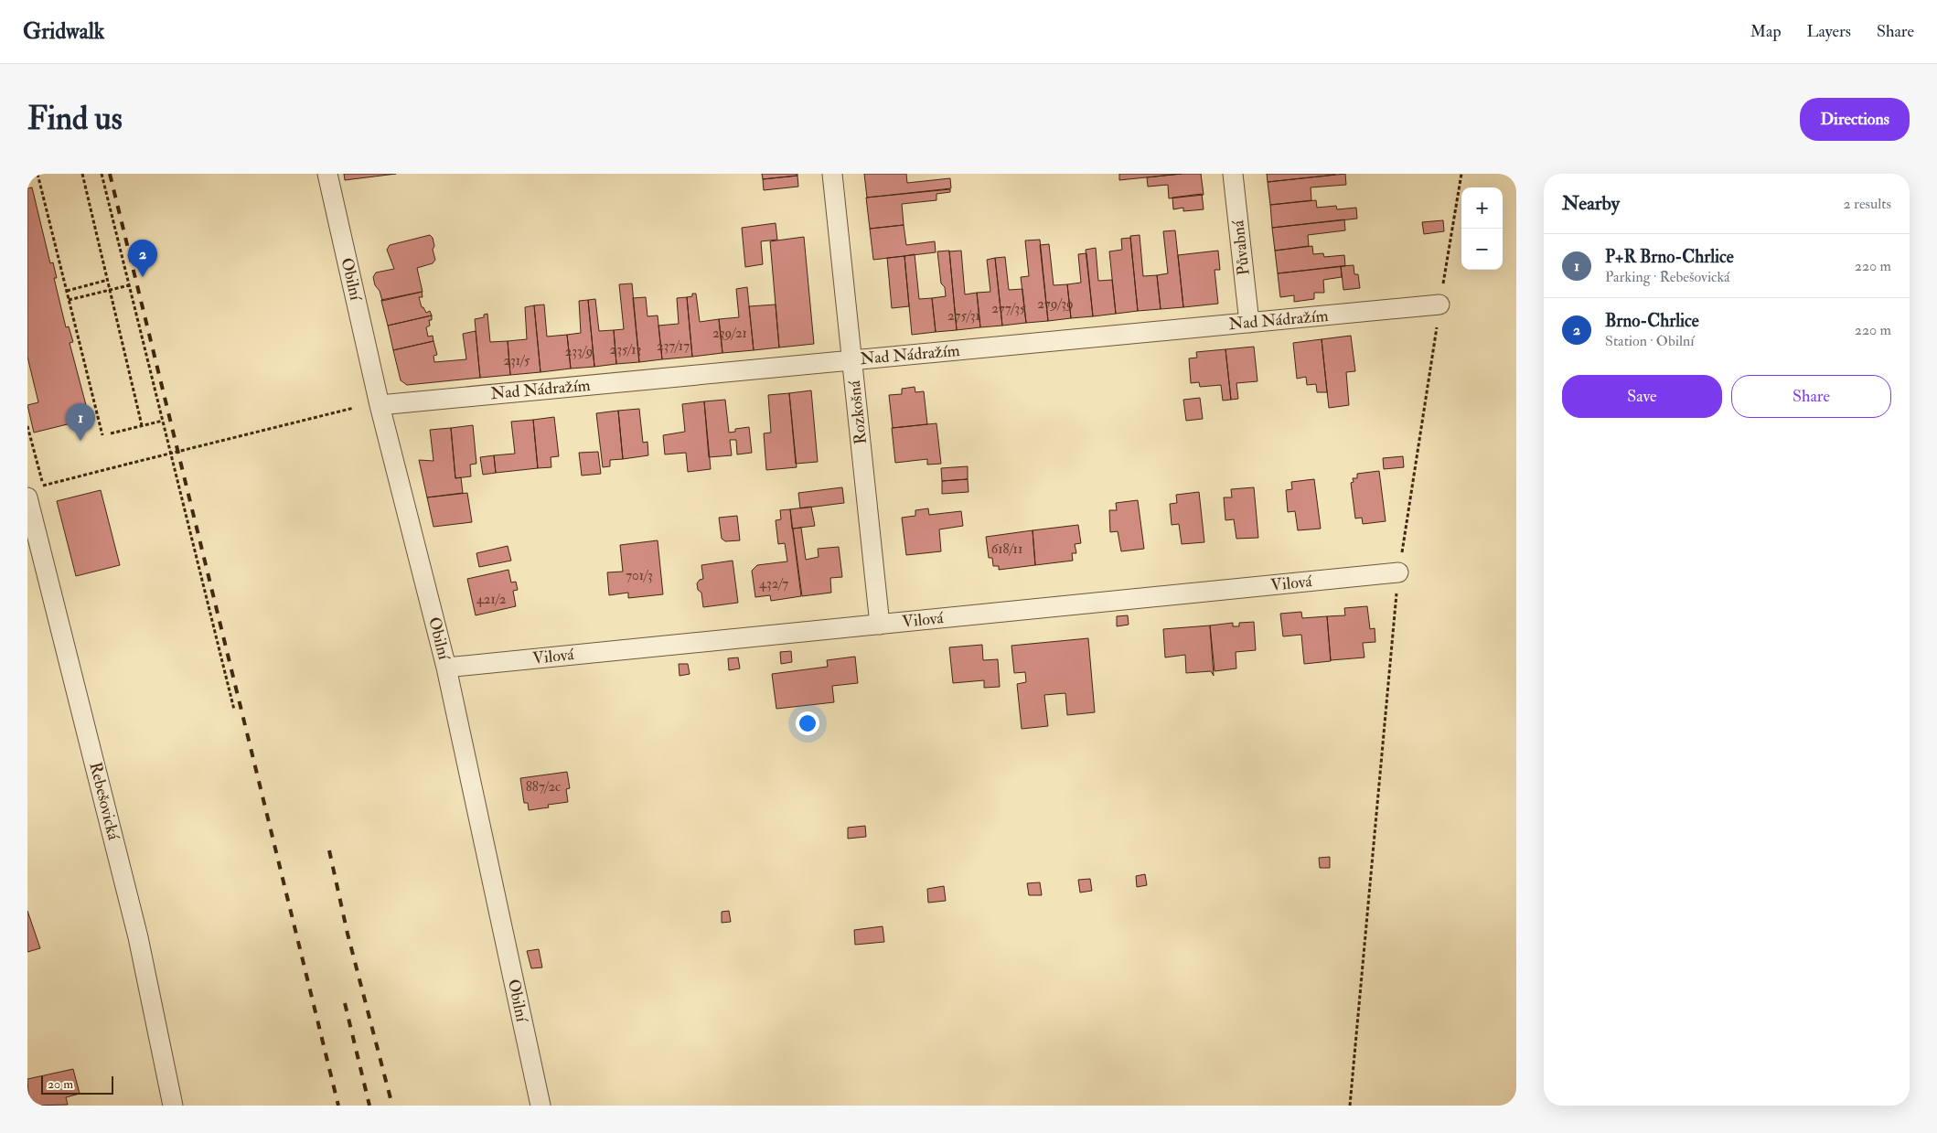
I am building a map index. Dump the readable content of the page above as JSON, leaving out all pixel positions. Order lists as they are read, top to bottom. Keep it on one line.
{"streets":{"street":["Půvabná","Obilní","Nad Nádražím","Rozkošná","Vilová","Rebešovická"]},"crossings":[["Půvabná","Nad Nádražím"],["Obilní","Nad Nádražím"],["Obilní","Vilová"],["Nad Nádražím","Rozkošná"],["Rozkošná","Vilová"]],"house_numbers":["279/39","277/35","275/31","239/21","237/17","235/13","233/9","231/5","618/11","701/3","432/7","421/2","887/2c"],"scale_bar":"20 m","page":{"header":"Gridwalk","nav":["Map","Layers","Share"],"buttons":["Directions",["Save","Share"]],"title":"Find us","heading":["Nearby","2 results"],"map_buttons":["+","−"],"list":[{"mark":"1","name":"P+R Brno-Chrlice","note":"Parking · Rebešovická","value":"220 m"},{"mark":"2","name":"Brno-Chrlice","note":"Station · Obilní","value":"220 m"}],"pins":["2","1"],"scale":"20 m"}}
